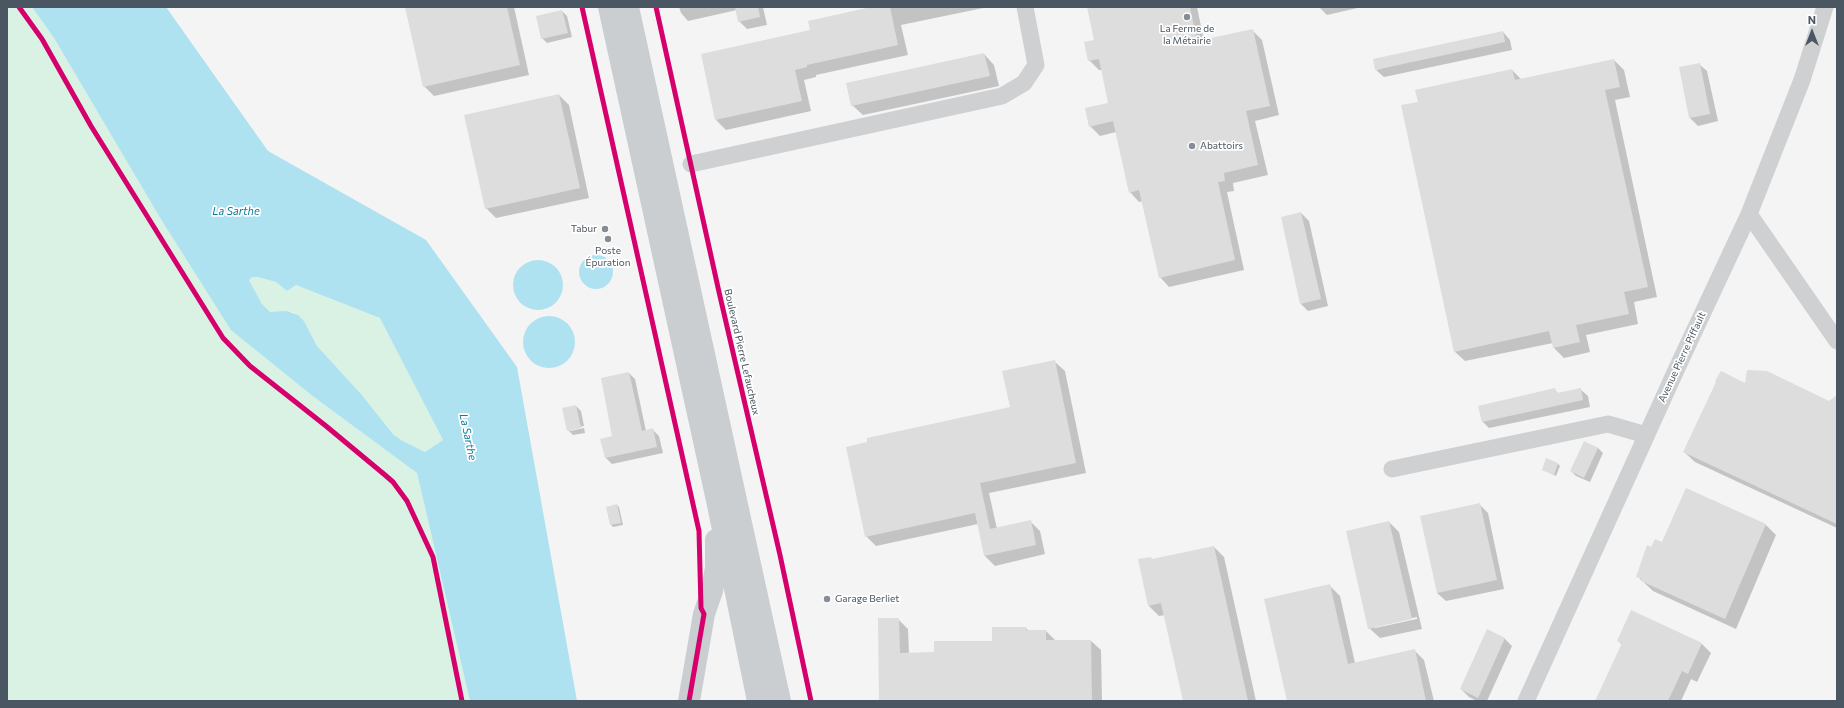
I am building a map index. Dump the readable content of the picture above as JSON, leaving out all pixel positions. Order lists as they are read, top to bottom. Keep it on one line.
{"streets":{"street":["Avenue Pierre Piffault"],"cycle path":["Boulevard Pierre Lefaucheux"]},"water":["La Sarthe"],"places":["La Ferme de la Métairie","Abattoirs","Tabur","Poste Épuration","Garage Berliet"],"north":"top"}
